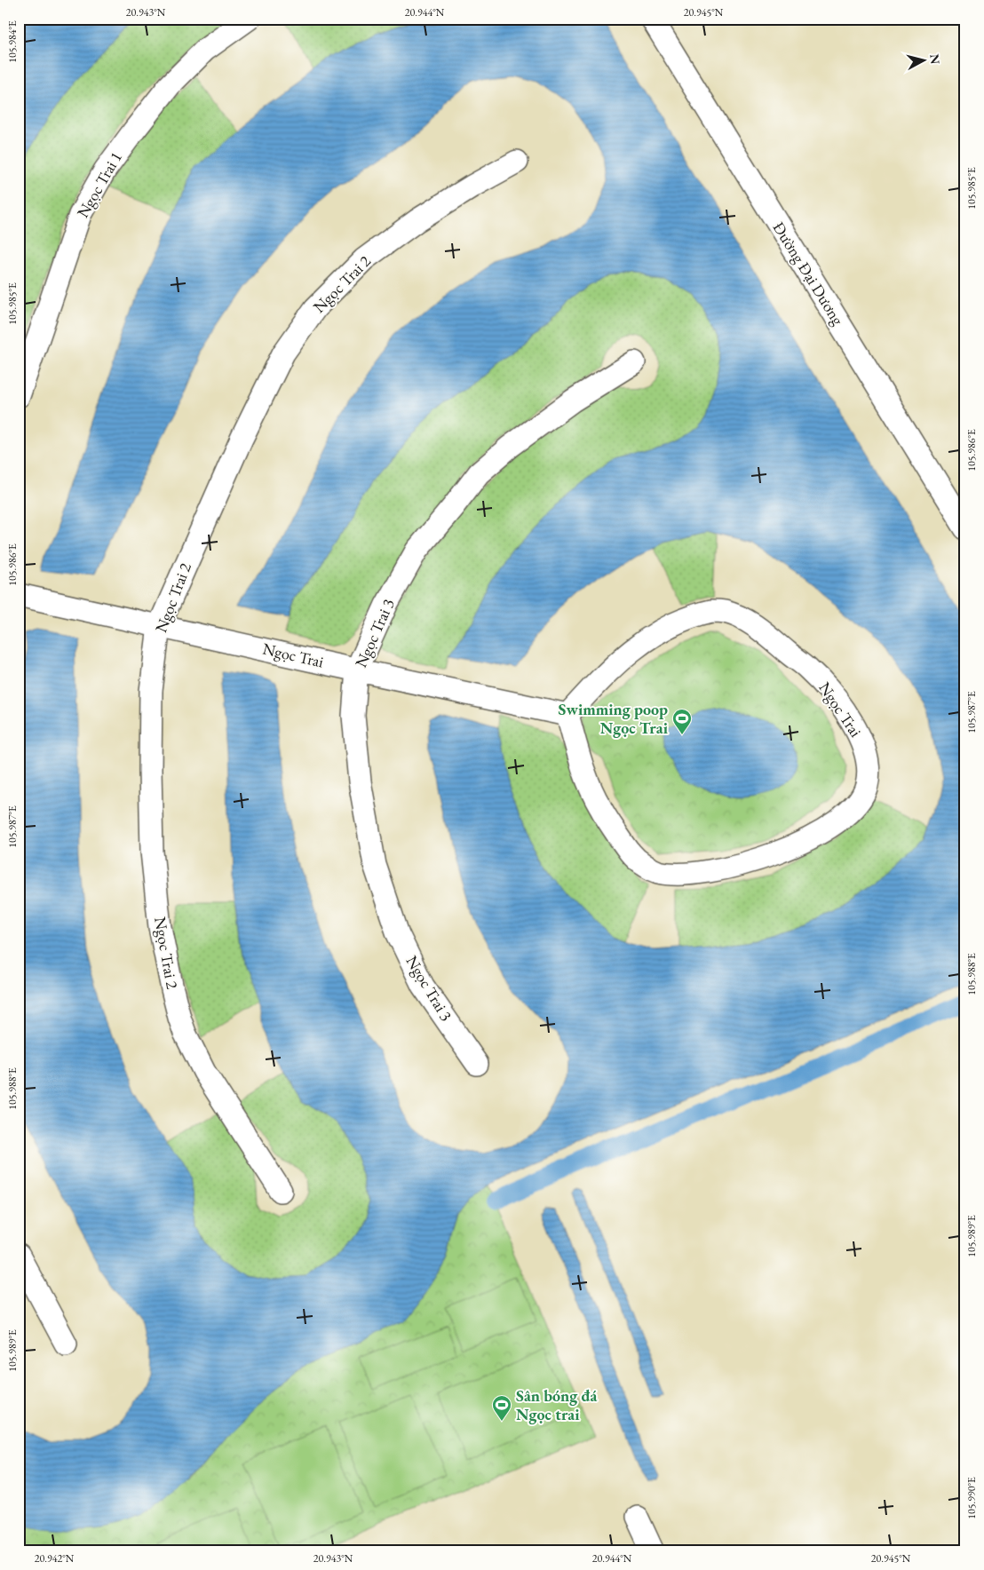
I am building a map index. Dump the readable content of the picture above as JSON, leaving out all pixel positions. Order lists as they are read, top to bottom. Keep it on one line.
{"streets":{"street":["Ngọc Trai 1","Đường Đại Dương","Ngọc Trai 2","Ngọc Trai 3","Ngọc Trai"]},"crossings":[["Ngọc Trai 2","Ngọc Trai"],["Ngọc Trai 3","Ngọc Trai"]],"places":{"sports":["Swimming poop Ngọc Trai","Sân bóng đá Ngọc trai"]},"north":"right","coordinates":["20.943°N","20.944°N","20.945°N","105.984°E","105.985°E","105.986°E","105.987°E","105.988°E","105.989°E","105.990°E","20.942°N"]}
